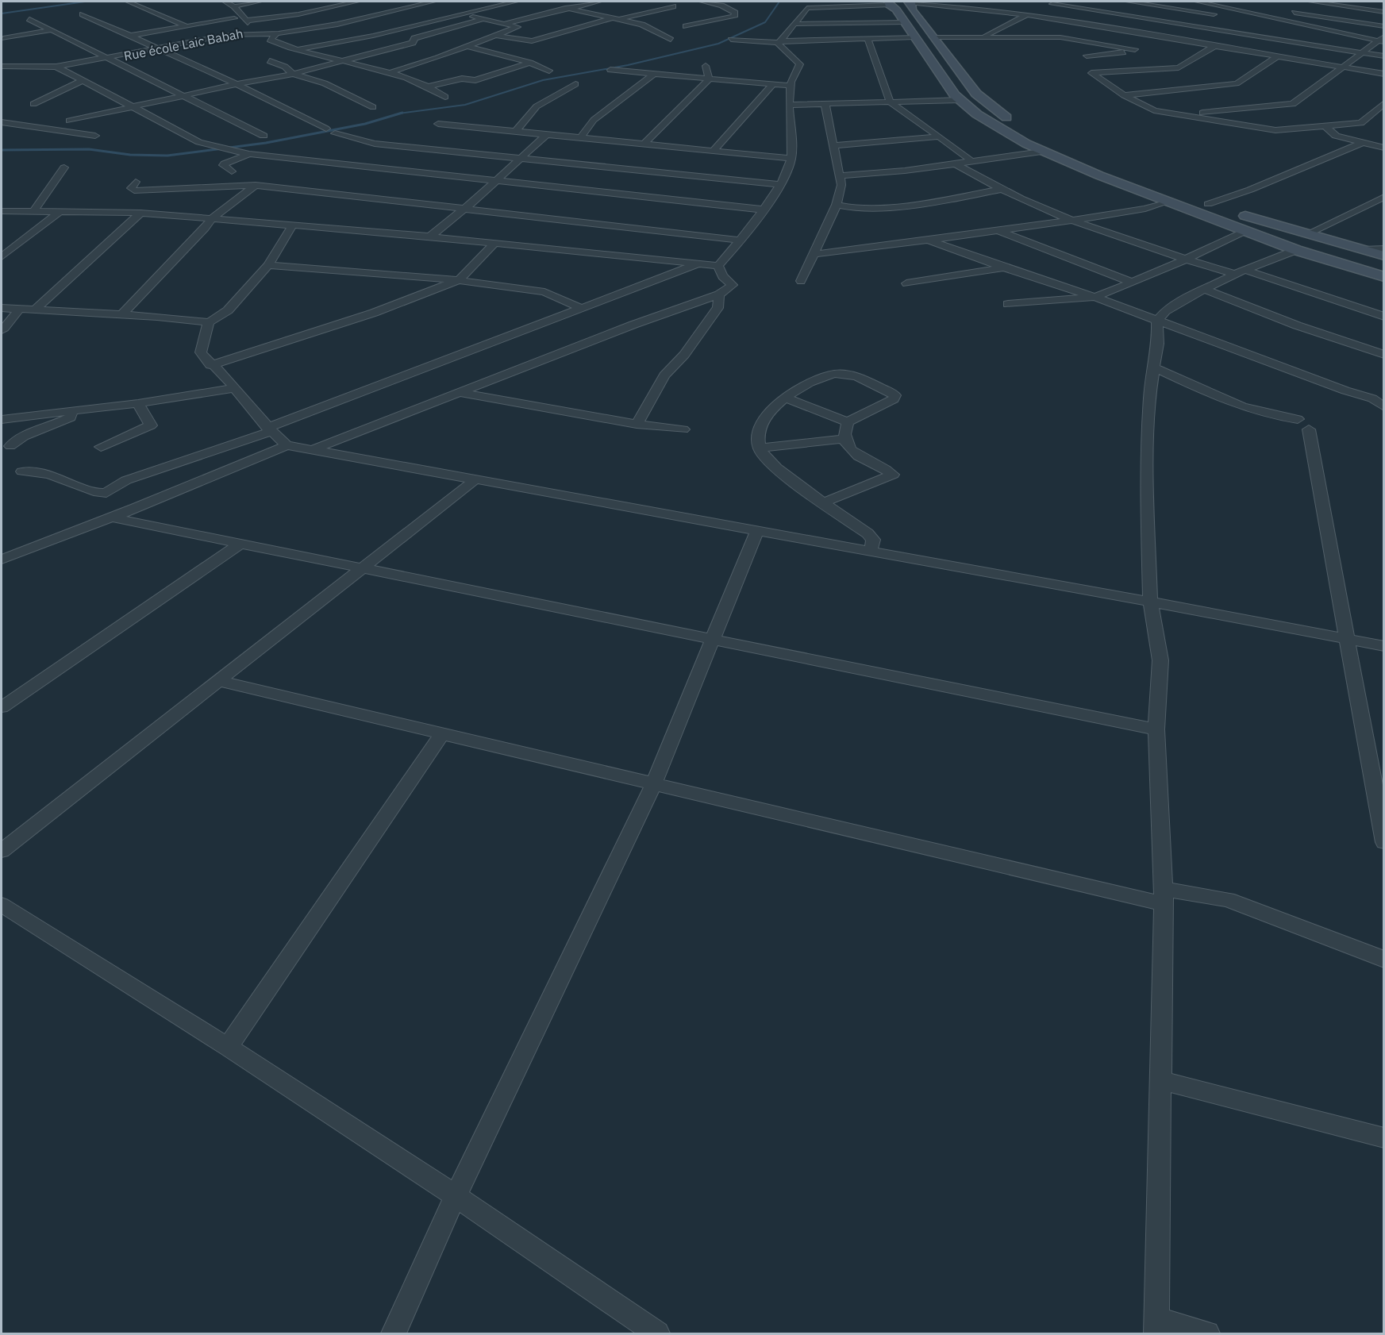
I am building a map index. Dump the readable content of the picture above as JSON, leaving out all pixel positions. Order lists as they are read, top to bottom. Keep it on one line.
{"streets":{"street":["Rue école Laic Babah"]}}
